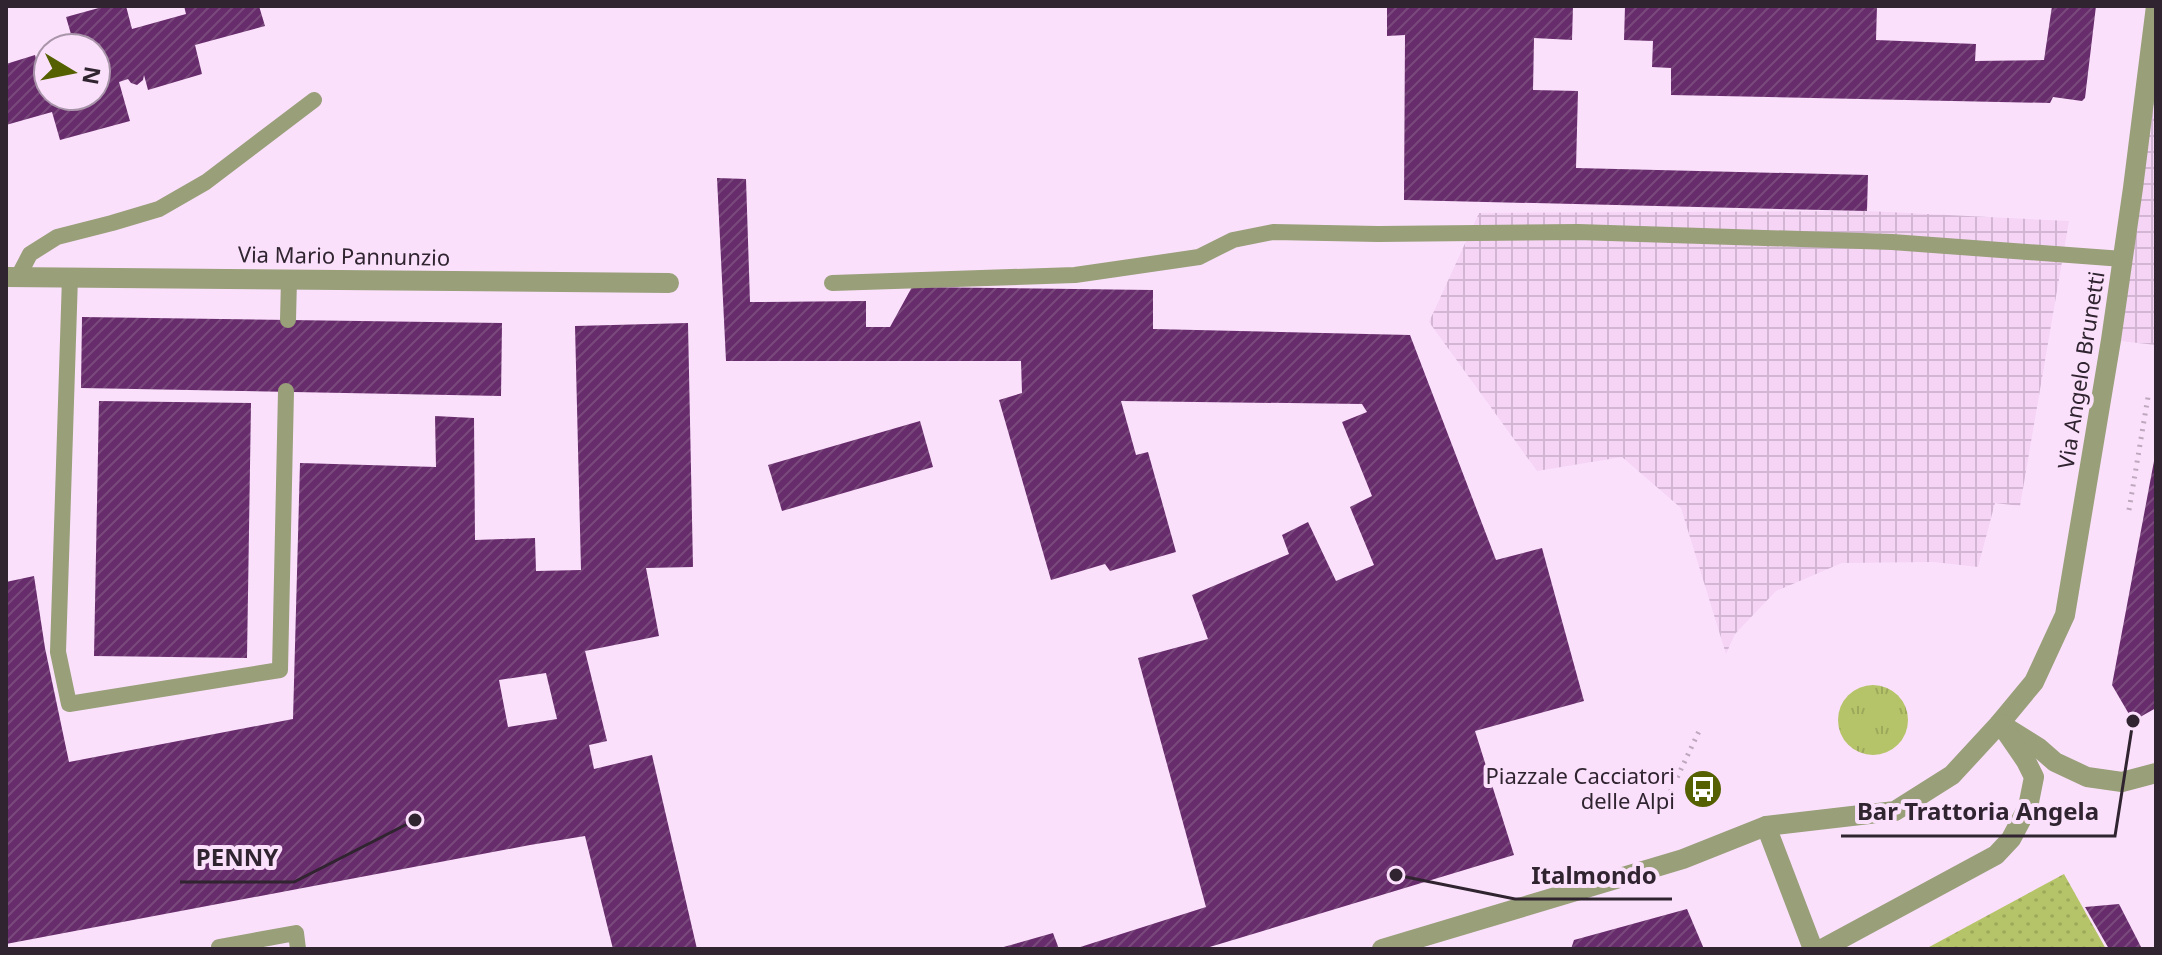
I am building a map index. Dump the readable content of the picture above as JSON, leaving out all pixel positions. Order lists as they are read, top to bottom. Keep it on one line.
{"streets":{"street":["Via Mario Pannunzio","Via Angelo Brunetti"]},"places":{"other":["Bar Trattoria Angela","PENNY","Italmondo"],"bus stop":["Piazzale Cacciatori delle Alpi"]},"north":"right"}
